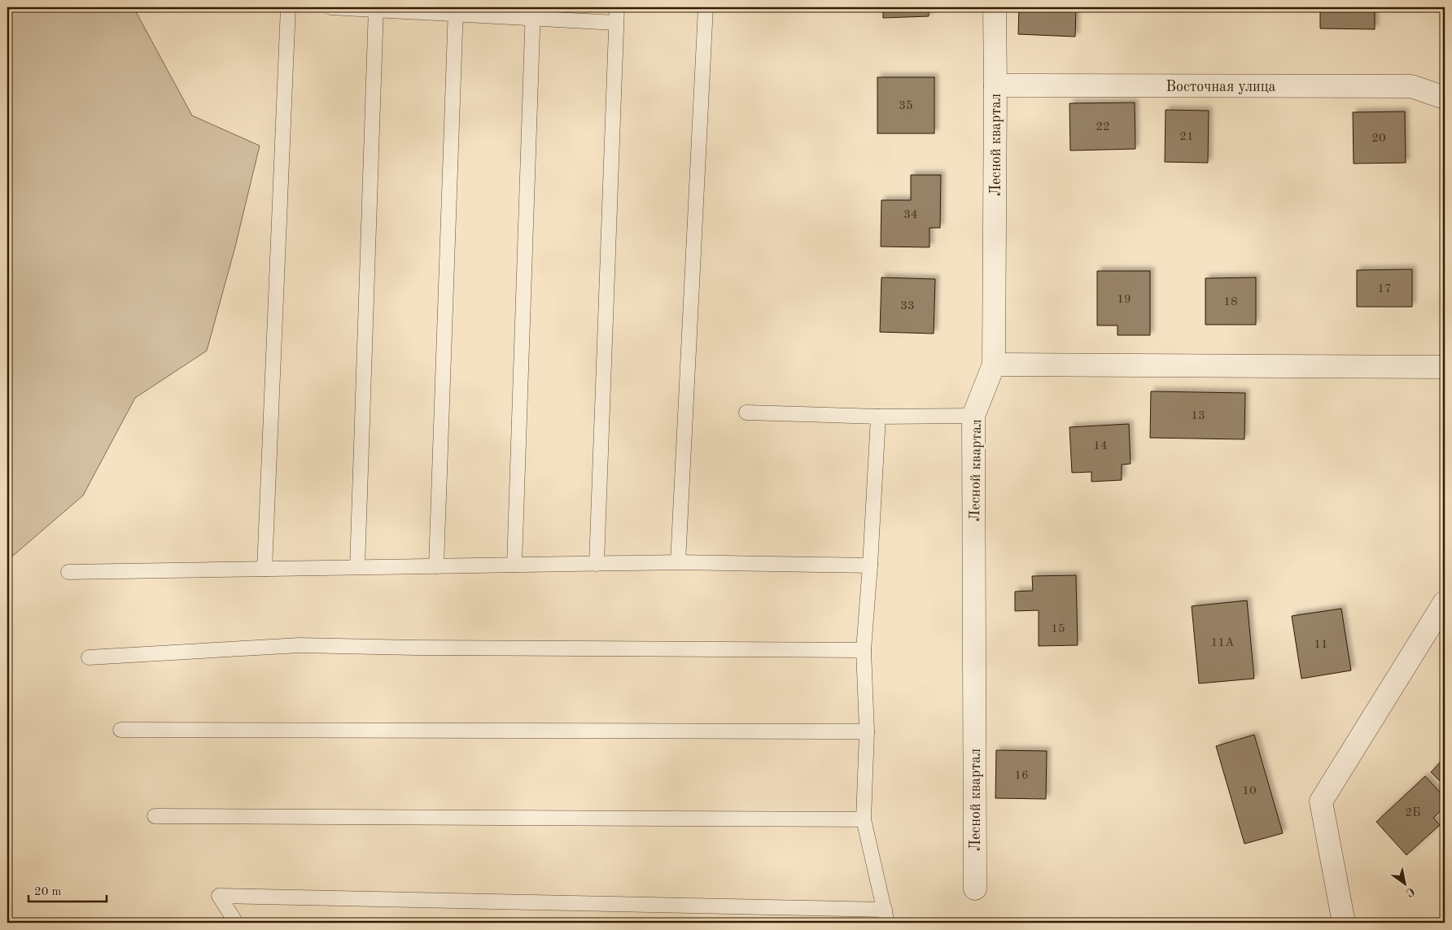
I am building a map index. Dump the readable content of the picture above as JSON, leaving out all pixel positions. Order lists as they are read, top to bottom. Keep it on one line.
{"streets":{"street":["Восточная улица","Лесной квартал"]},"crossings":[["Восточная улица","Лесной квартал"]],"house_numbers":["35","22","21","20","34","17","19","18","33","13","14","15","11А","11","16","10","2Б"],"scale_bar":"20 m","north":"bottom right"}
